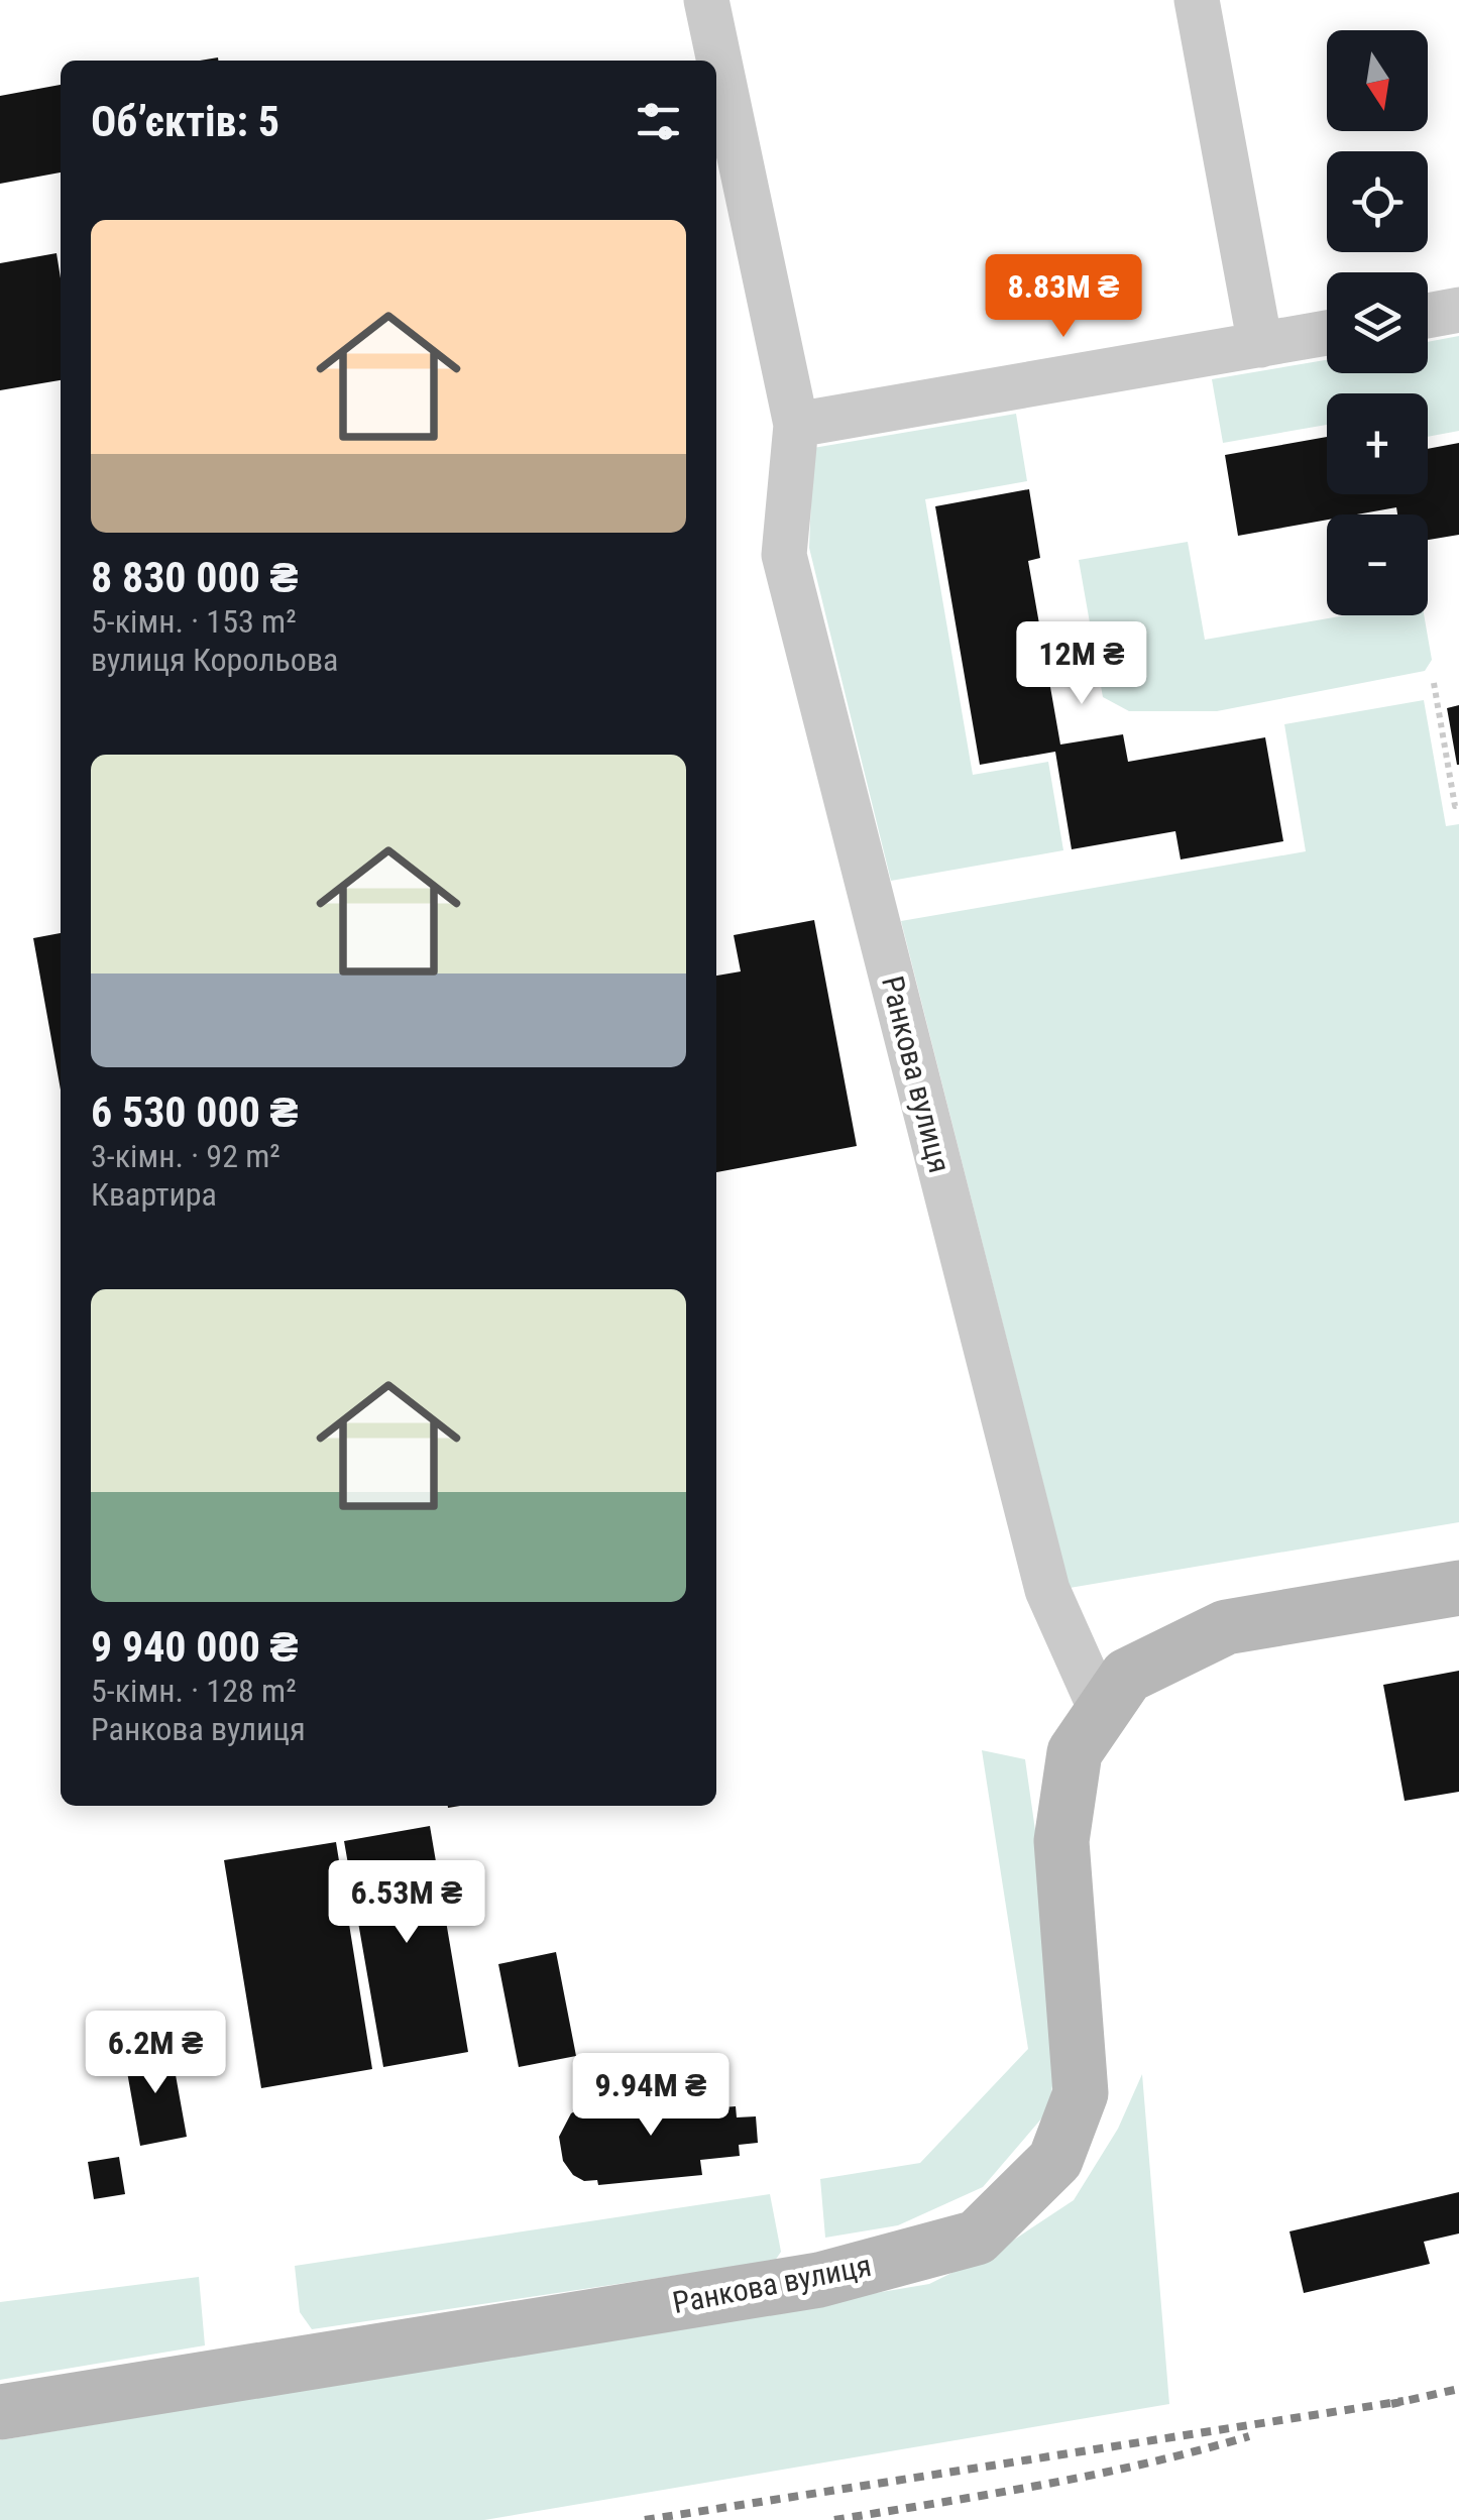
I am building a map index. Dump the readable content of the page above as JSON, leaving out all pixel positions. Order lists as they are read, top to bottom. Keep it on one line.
{"streets":{"street":["Ранкова вулиця"]},"north":"bottom","page":{"map_buttons":["+","−"],"heading":"Об’єктів: 5","list":[{"name":"8 830 000 ₴","note":"5-кімн. · 153 m² · вулиця Корольова"},{"name":"6 530 000 ₴","note":"3-кімн. · 92 m² · Квартира"},{"name":"9 940 000 ₴","note":"5-кімн. · 128 m² · Ранкова вулиця"}],"price":["8.83M ₴","12M ₴","6.53M ₴","6.2M ₴","9.94M ₴"]}}
